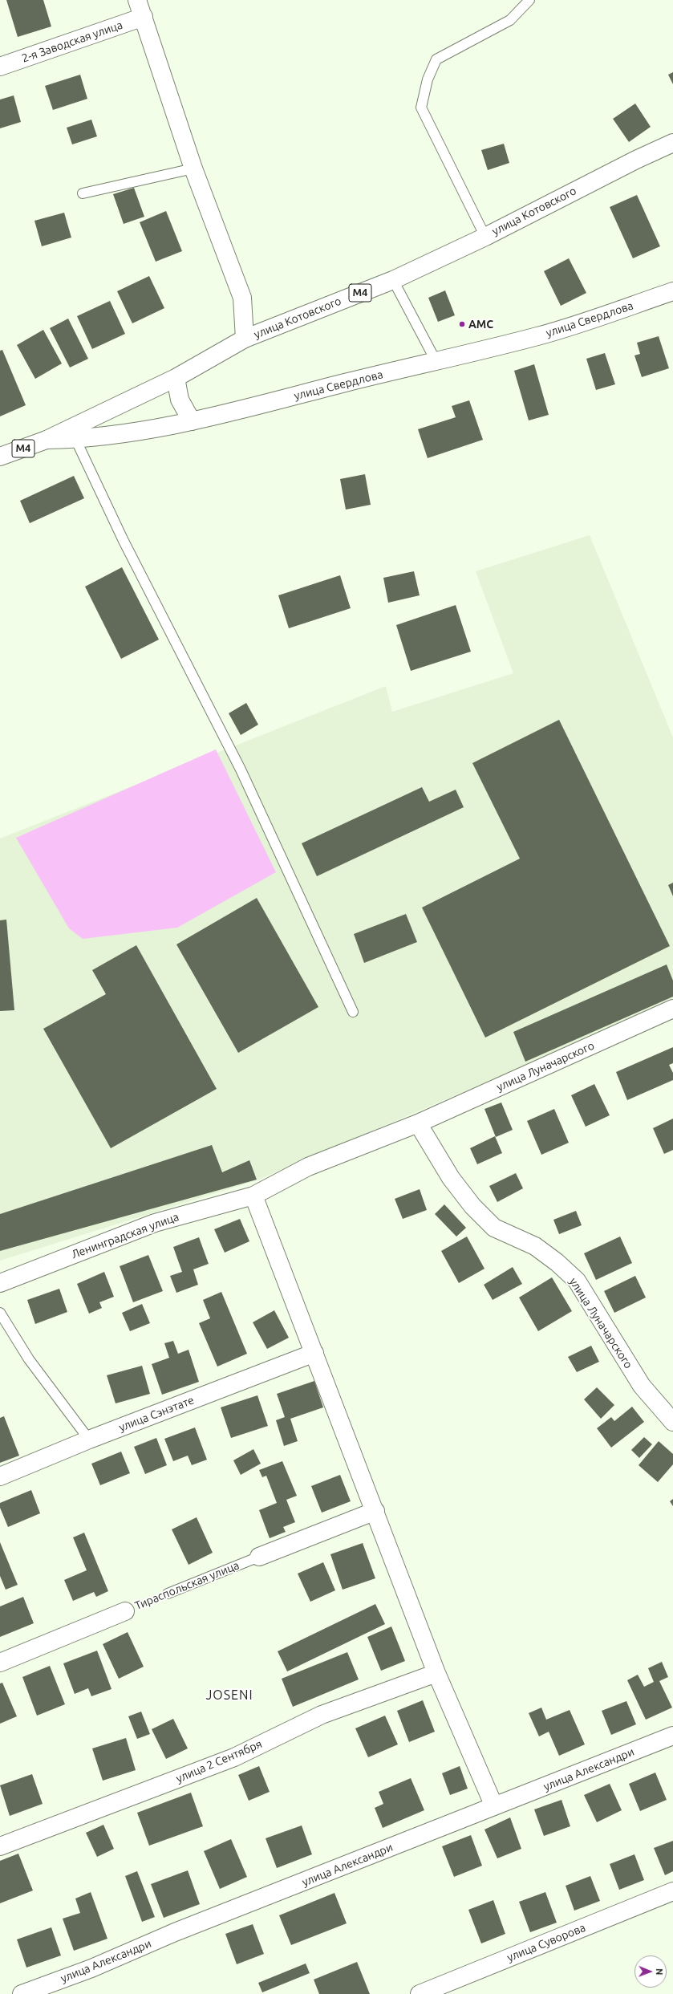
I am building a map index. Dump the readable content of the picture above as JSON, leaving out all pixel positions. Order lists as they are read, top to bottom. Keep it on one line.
{"streets":{"main road":["2-я Заводская улица","улица Котовского","M4","улица Свердлова","улица Луначарского","Ленинградская улица","улица Сэнэтате","Тираспольская улица","улица 2 Сентября","улица Александри","улица Суворова"]},"crossings":[["улица Котовского","улица Свердлова"],["улица Луначарского","Ленинградская улица"]],"districts":["JOSENI"],"places":["AMC"],"north":"right"}
